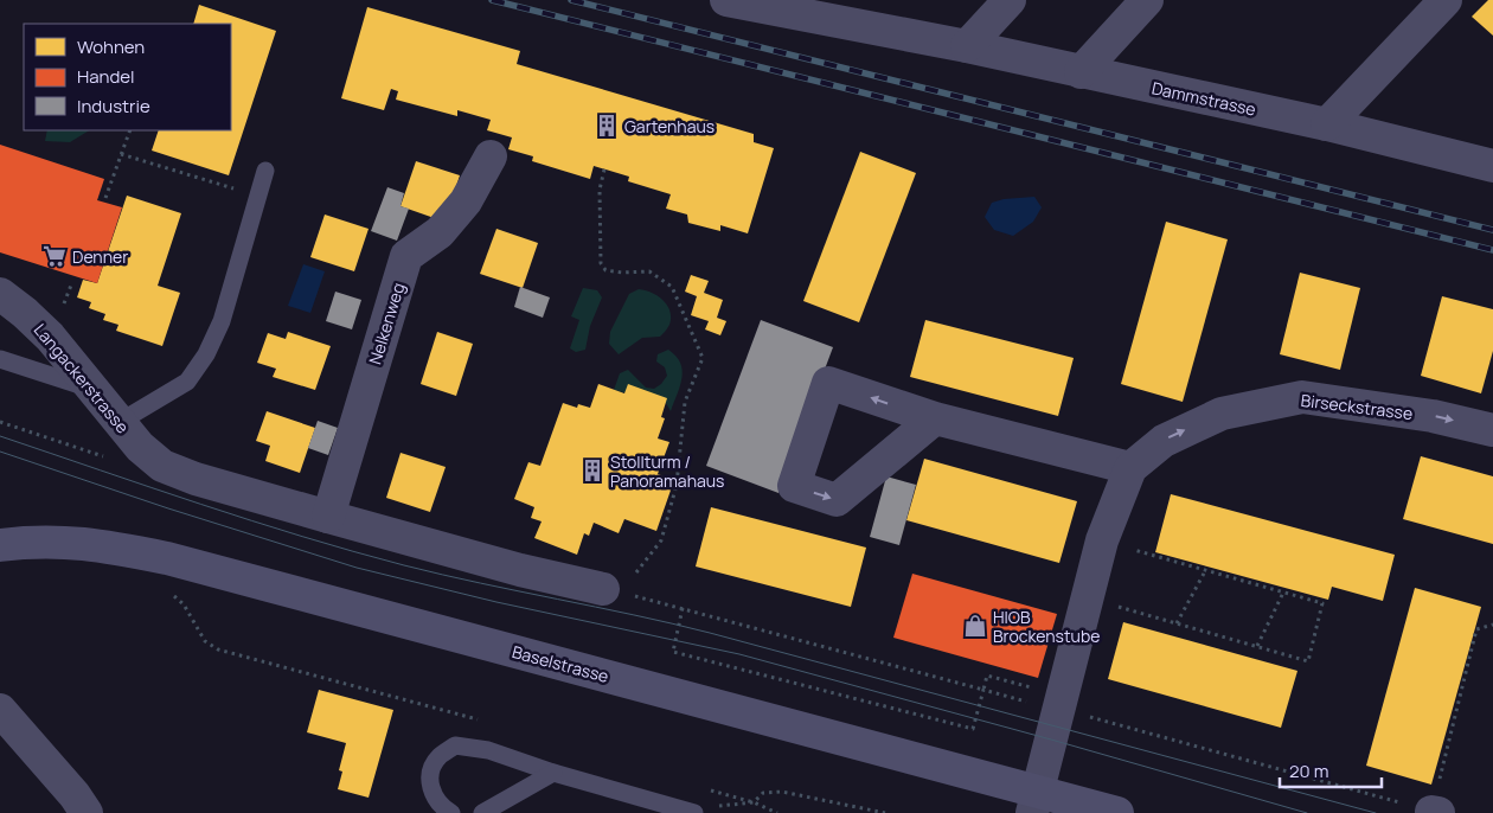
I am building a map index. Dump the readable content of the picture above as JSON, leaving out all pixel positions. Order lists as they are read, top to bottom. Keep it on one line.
{"streets":{"main road":["Baselstrasse"],"street":["Dammstrasse","Nelkenweg","Langackerstrasse","Birseckstrasse"]},"crossings":[["Nelkenweg","Langackerstrasse"],["Birseckstrasse","Baselstrasse"]],"one_way":["Birseckstrasse"],"places":{"building":["Gartenhaus","Stollturm / Panoramahaus"],"supermarket":["Denner"],"shop":["HIOB Brockenstube"]},"legend":["Wohnen","Handel","Industrie"],"scale_bar":"20 m"}
